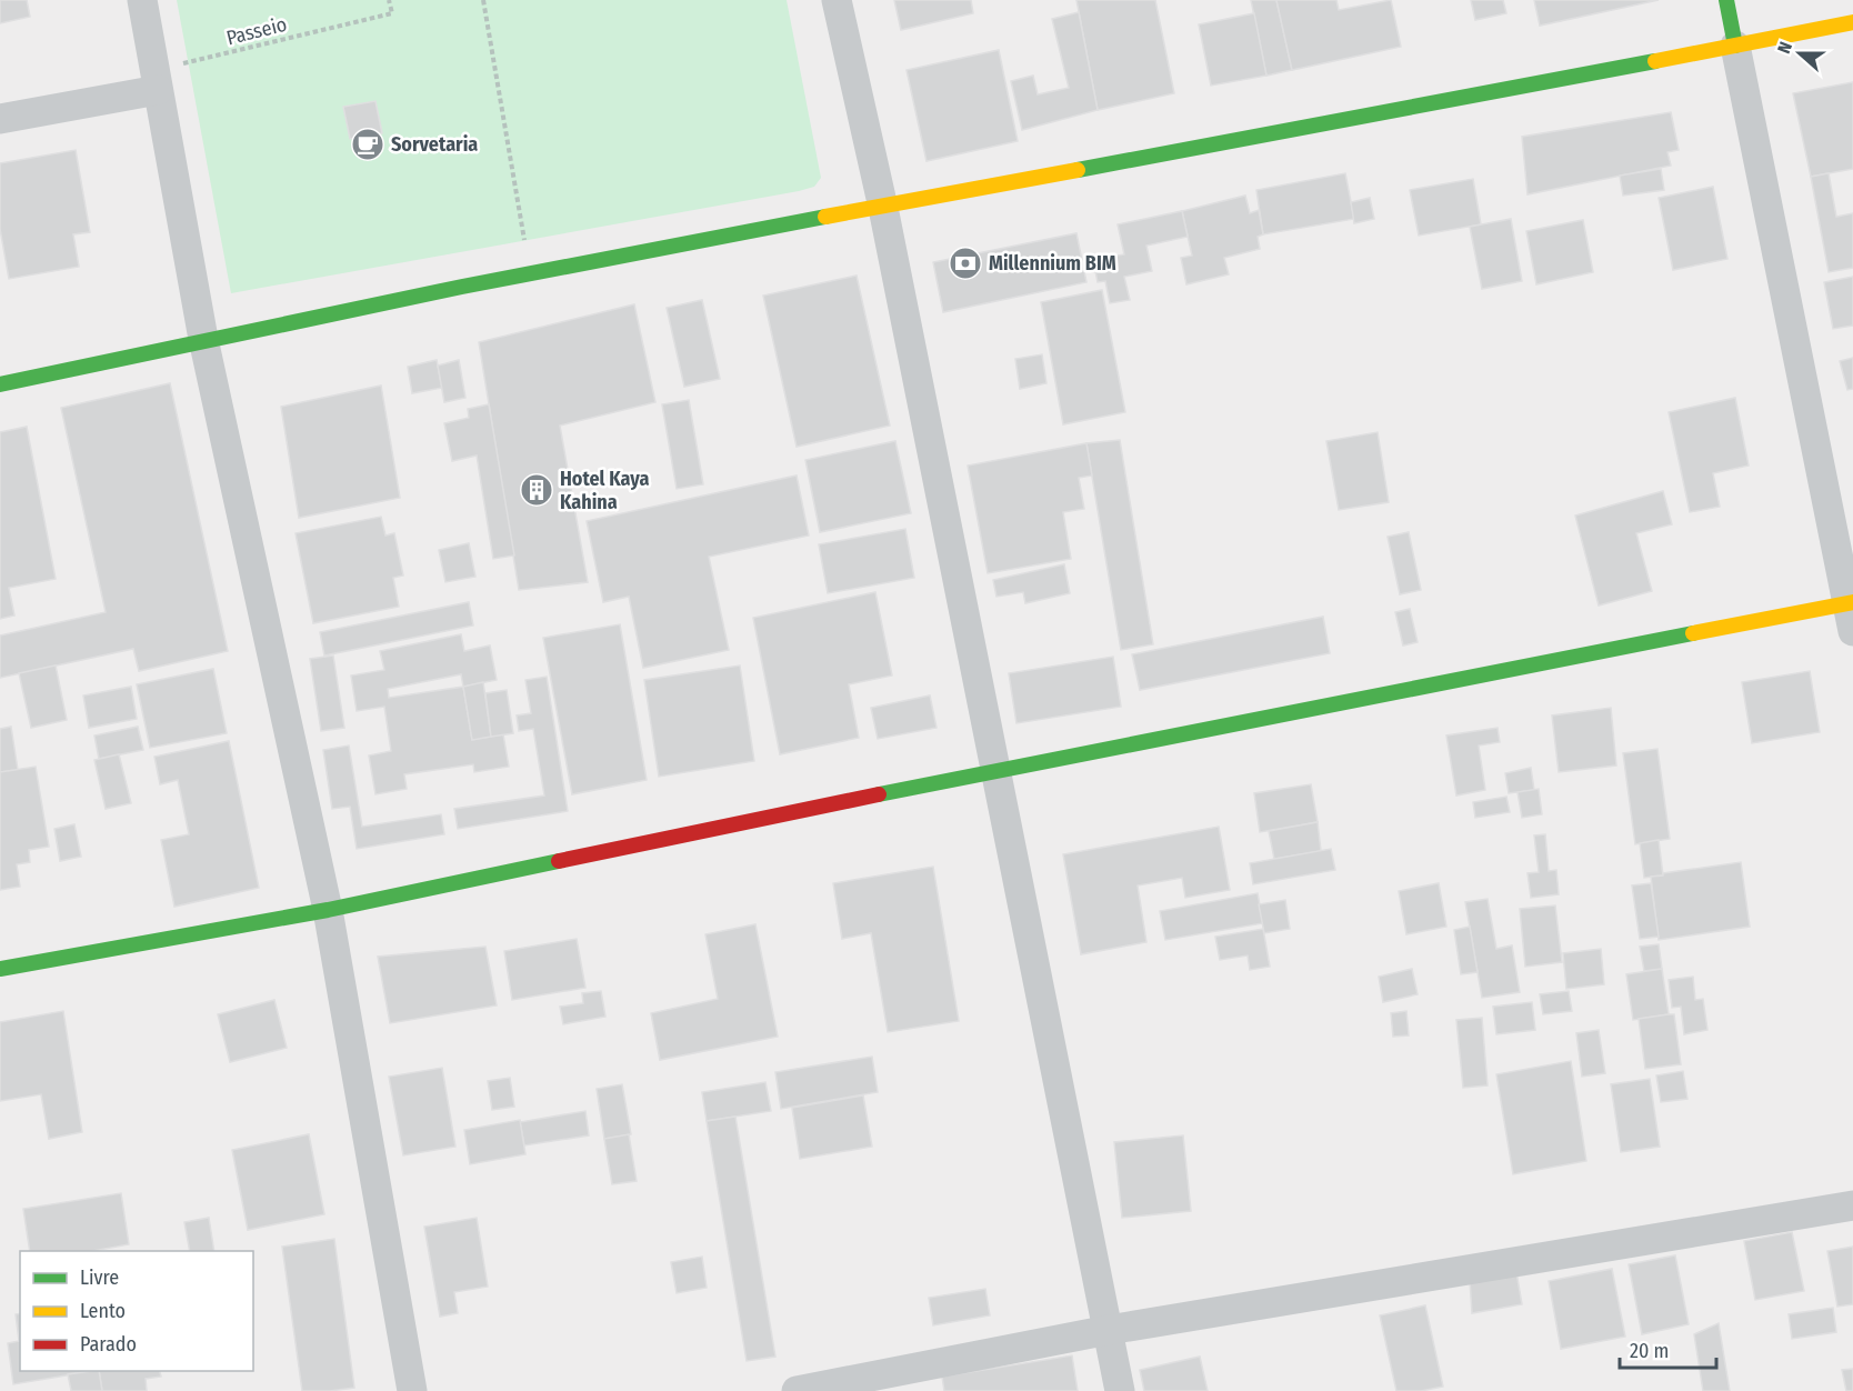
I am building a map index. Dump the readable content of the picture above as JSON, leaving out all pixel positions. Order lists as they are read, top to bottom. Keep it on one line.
{"streets":{"path":["Passeio"]},"places":{"cafe":["Sorvetaria"],"bank":["Millennium BIM"],"building":["Hotel Kaya Kahina"]},"legend":["Livre","Lento","Parado"],"scale_bar":"20 m","north":"left"}
